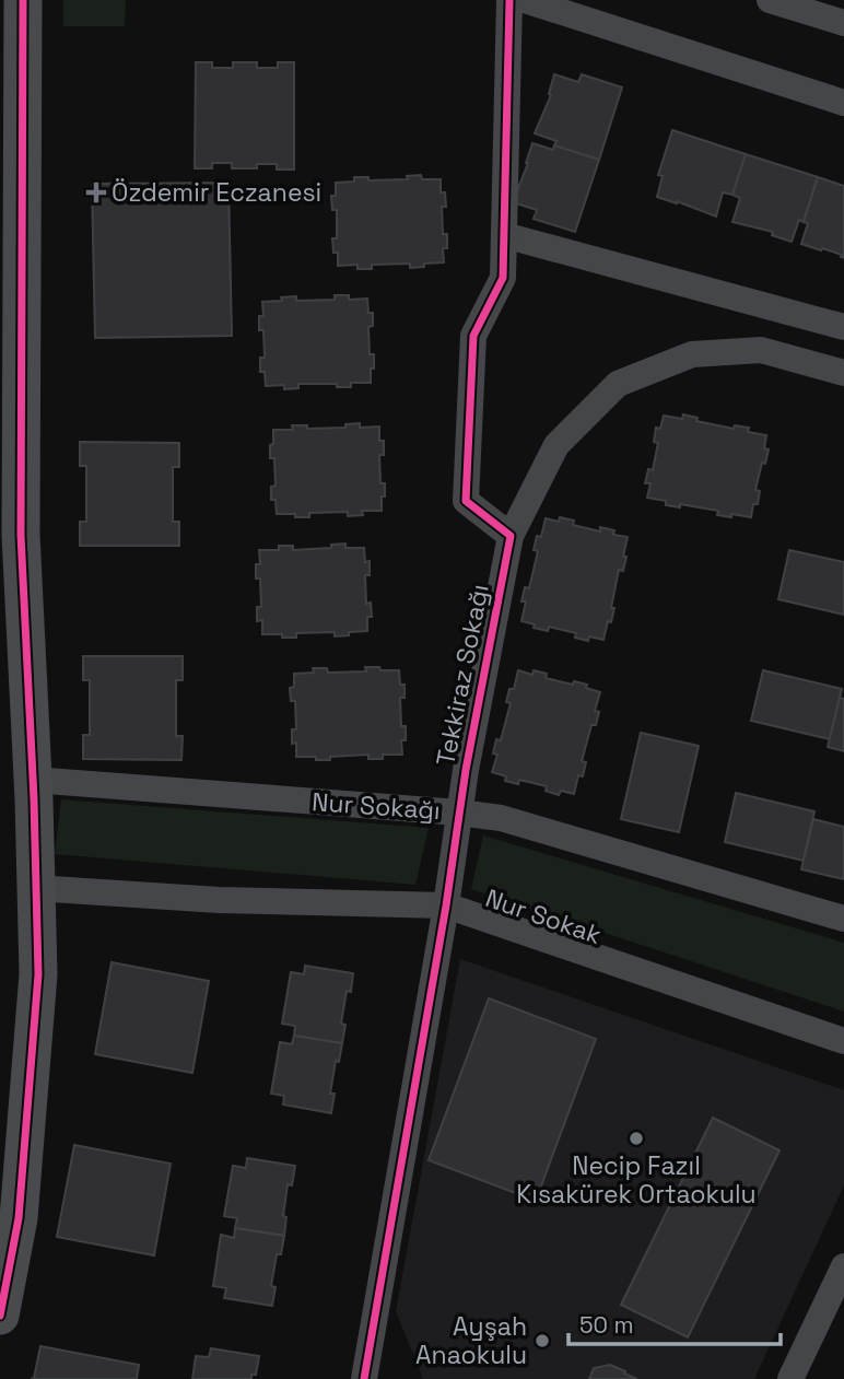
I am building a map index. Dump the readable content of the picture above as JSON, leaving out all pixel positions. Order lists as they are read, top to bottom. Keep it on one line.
{"streets":{"street":["Tekkiraz Sokağı","Nur Sokağı","Nur Sokak"]},"crossings":[["Tekkiraz Sokağı","Nur Sokağı"],["Tekkiraz Sokağı","Nur Sokak"]],"places":{"health":["Özdemir Eczanesi"],"other":["Necip Fazıl Kısakürek Ortaokulu","Ayşah Anaokulu"]},"scale_bar":"50 m"}
